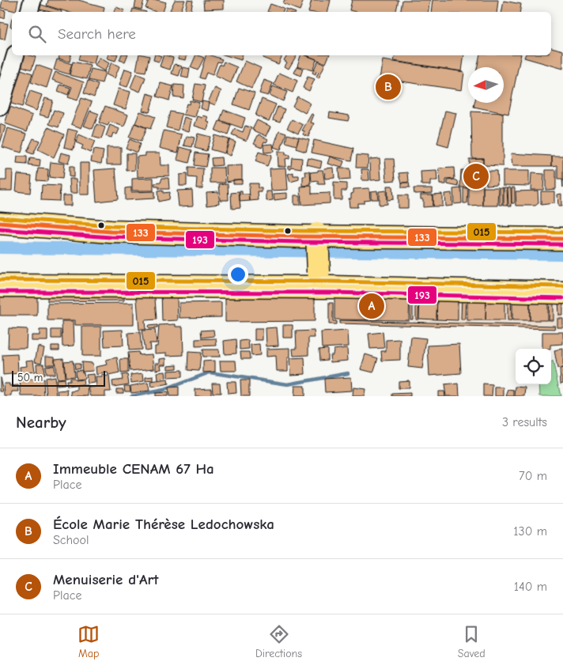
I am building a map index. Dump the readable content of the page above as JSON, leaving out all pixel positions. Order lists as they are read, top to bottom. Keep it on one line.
{"lines":["transit line 015","transit line 133","transit line 193"],"scale_bar":"50 m","north":"left","page":{"search":"Search here","pins":["B","C","A"],"scale":"50 m","heading":["Nearby","3 results"],"list":[{"mark":"A","name":"Immeuble CENAM 67 Ha","note":"Place","value":"70 m"},{"mark":"B","name":"École Marie Thérèse Ledochowska","note":"School","value":"130 m"},{"mark":"C","name":"Menuiserie d'Art","note":"Place","value":"140 m"}],"nav":["Map","Directions","Saved"]}}
